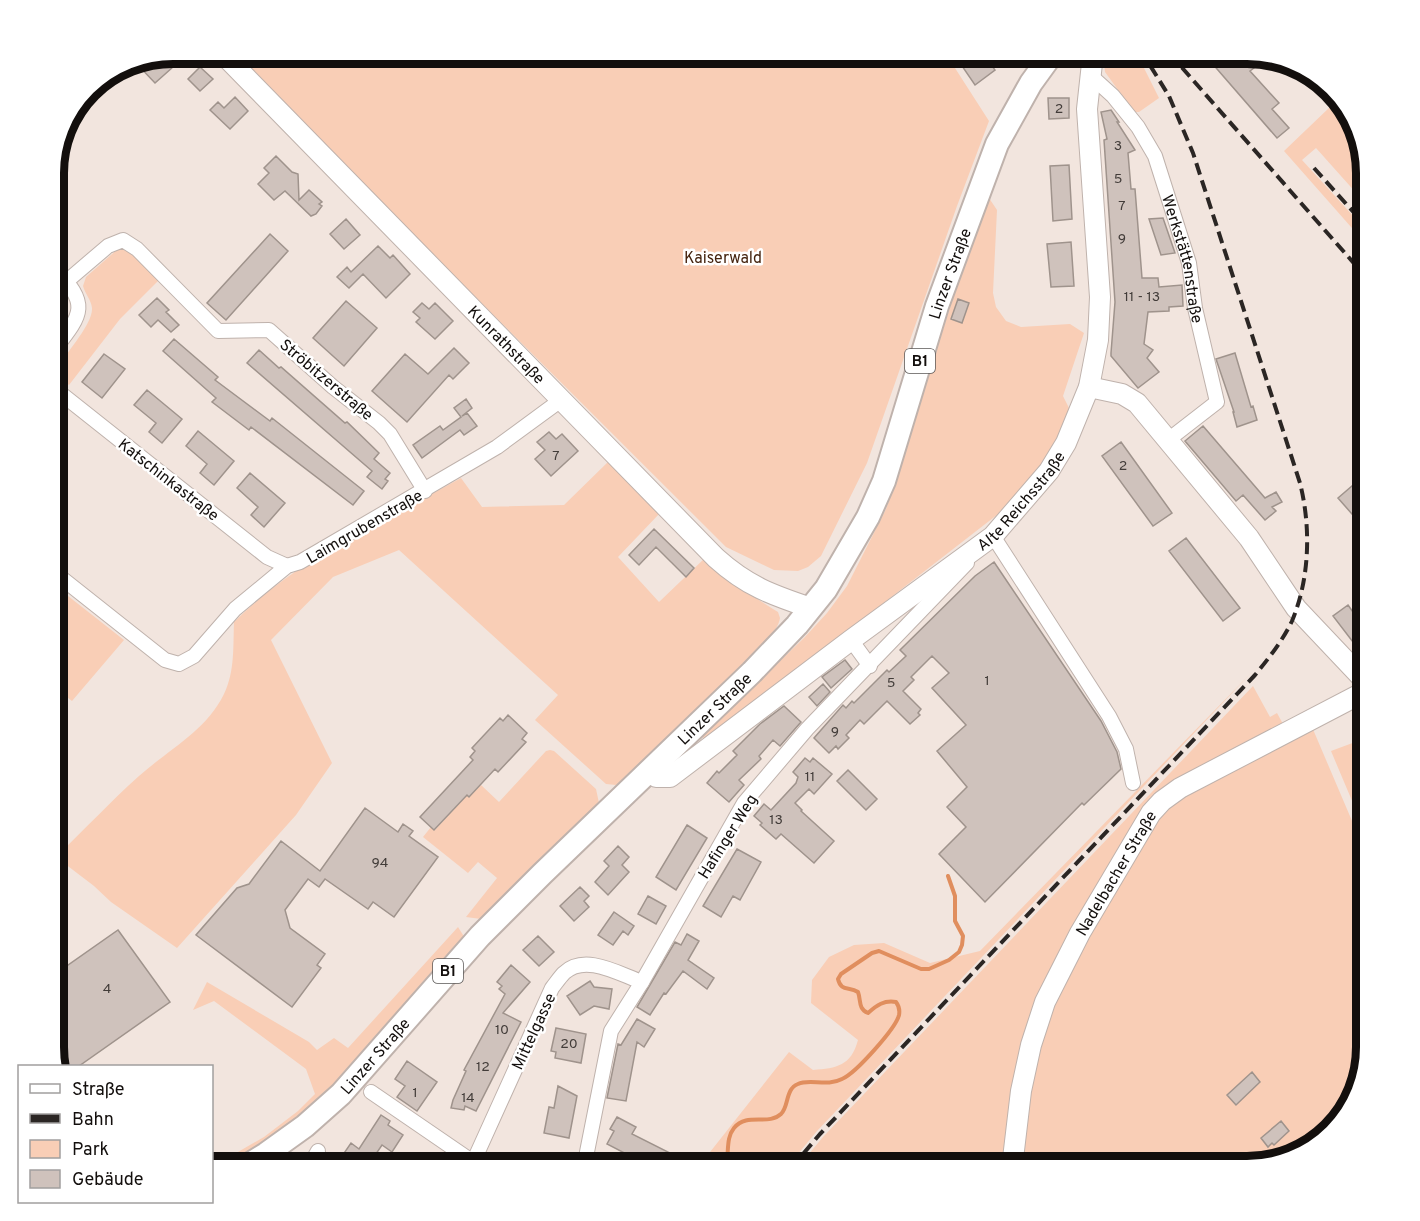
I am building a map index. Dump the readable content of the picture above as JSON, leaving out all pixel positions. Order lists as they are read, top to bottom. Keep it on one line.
{"streets":{"main road":["Linzer Straße","B1"],"street":["Werkstättenstraße","Kunrathstraße","Ströbitzerstraße","Katschinkastraße","Alte Reichsstraße","Laimgrubenstraße","Hafinger Weg","Nadelbacher Straße","Mittelgasse"]},"crossings":[["Werkstättenstraße","Alte Reichsstraße"],["Linzer Straße","Kunrathstraße"],["Linzer Straße","Alte Reichsstraße"],["Kunrathstraße","Laimgrubenstraße"],["Ströbitzerstraße","Laimgrubenstraße"],["Katschinkastraße","Laimgrubenstraße"],["Alte Reichsstraße","Hafinger Weg"],["Hafinger Weg","Mittelgasse"]],"parks":["Kaiserwald"],"house_numbers":["2","3","5","7","9","11 - 13","7","2","1","5","9","11","13","94","4","10","20","12","1","14"],"legend":["Straße","Bahn","Park","Gebäude"]}
